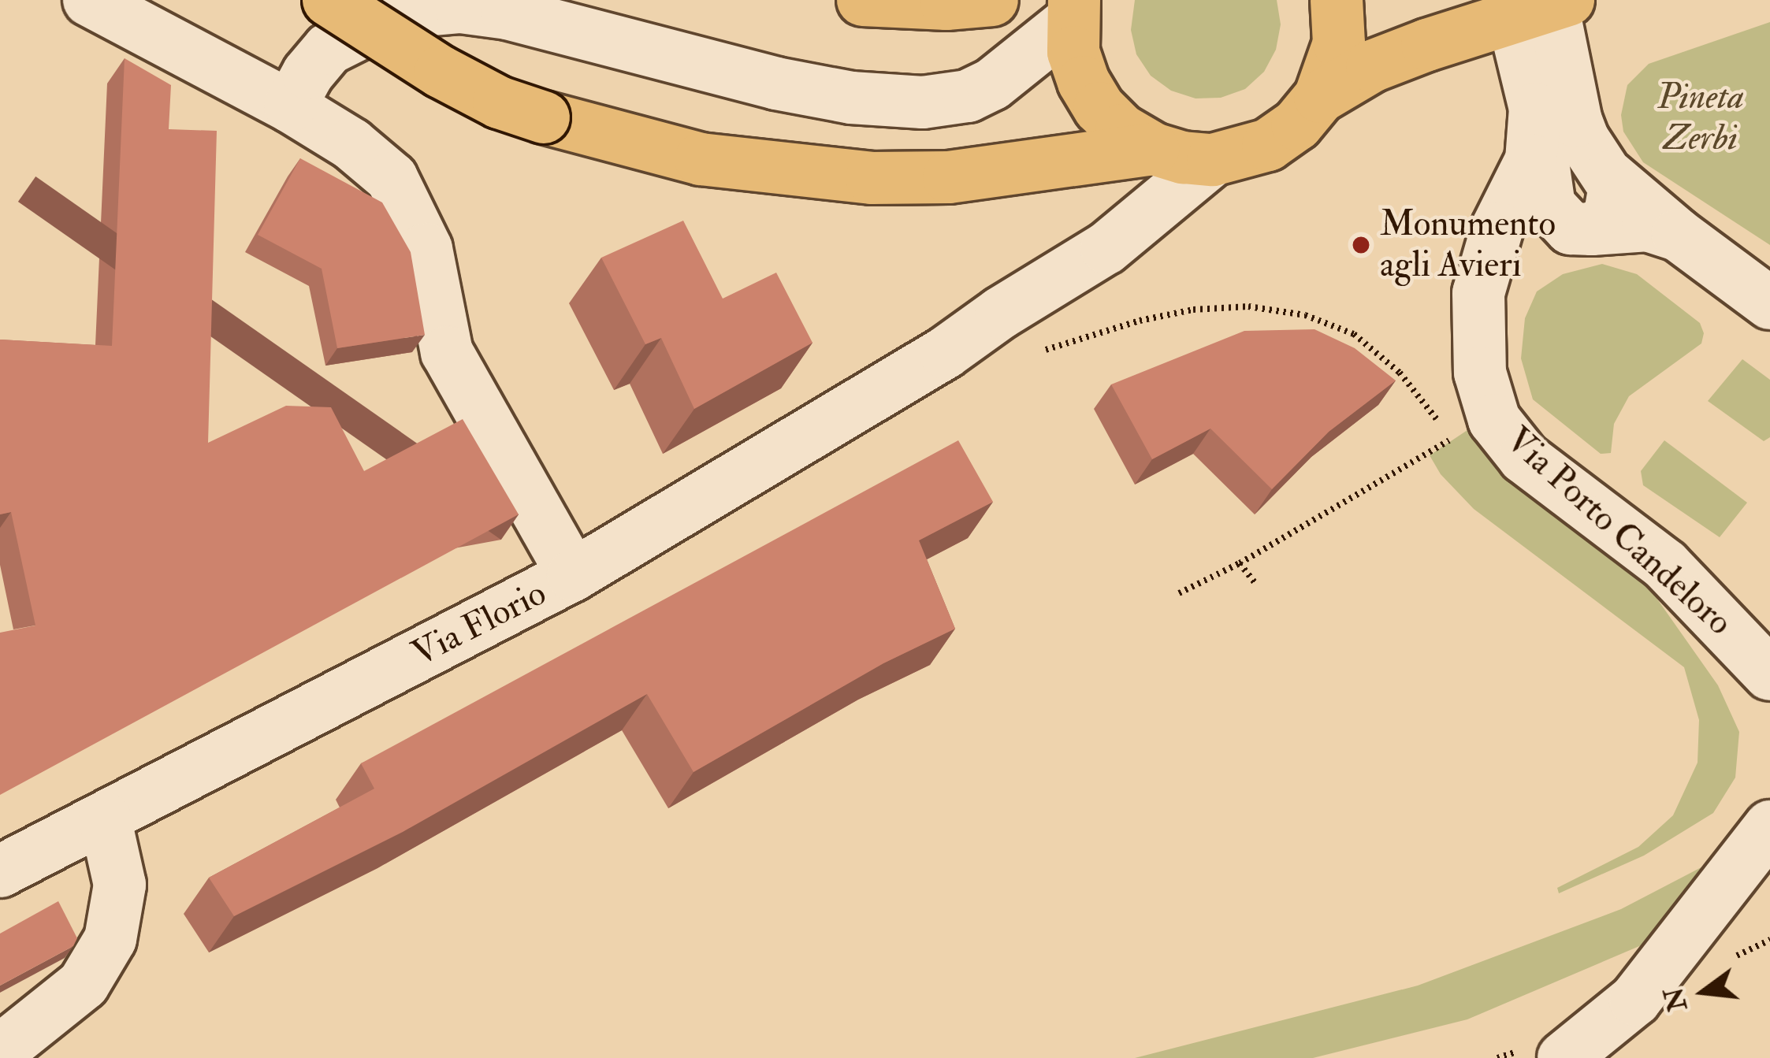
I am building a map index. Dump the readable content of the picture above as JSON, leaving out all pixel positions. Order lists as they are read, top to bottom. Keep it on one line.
{"streets":{"street":["Via Porto Candeloro","Via Florio"]},"parks":["Pineta Zerbi"],"places":["Monumento agli Avieri"],"north":"left"}
